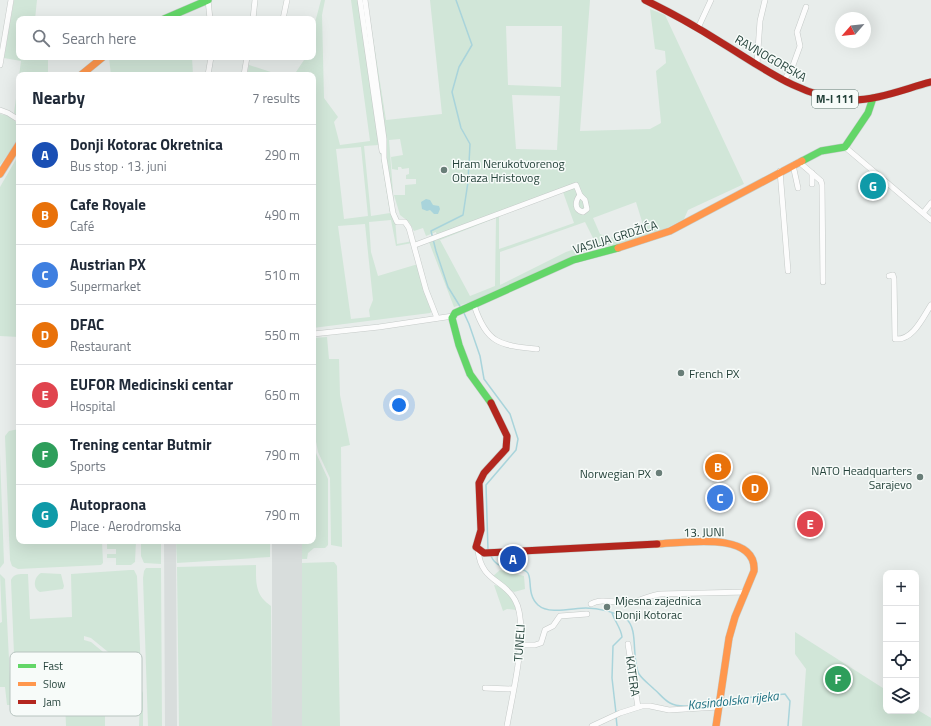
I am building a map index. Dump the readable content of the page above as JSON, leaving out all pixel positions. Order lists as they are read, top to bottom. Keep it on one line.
{"streets":{"street":["RAVNOGORSKA","M-I 111","VASILJA GRDŽIĆA","13. JUNI","TUNELI","KATERA"]},"crossings":[["13. JUNI","TUNELI"],["13. JUNI","KATERA"]],"water":["Kasindolska rijeka"],"places":["Hram Nerukotvorenog Obraza Hristovog","French PX","Norwegian PX","NATO Headquarters Sarajevo","Mjesna zajednica Donji Kotorac"],"legend":["Fast","Slow","Jam"],"north":"bottom left","page":{"search":"Search here","heading":["Nearby","7 results"],"list":[{"mark":"A","name":"Donji Kotorac Okretnica","note":"Bus stop · 13. juni","value":"290 m"},{"mark":"B","name":"Cafe Royale","note":"Café","value":"490 m"},{"mark":"C","name":"Austrian PX","note":"Supermarket","value":"510 m"},{"mark":"D","name":"DFAC","note":"Restaurant","value":"550 m"},{"mark":"E","name":"EUFOR Medicinski centar","note":"Hospital","value":"650 m"},{"mark":"F","name":"Trening centar Butmir","note":"Sports","value":"790 m"},{"mark":"G","name":"Autopraona","note":"Place · Aerodromska","value":"790 m"}],"pins":["G","B","D","C","E","A","F"],"map_buttons":["+","−"]}}
